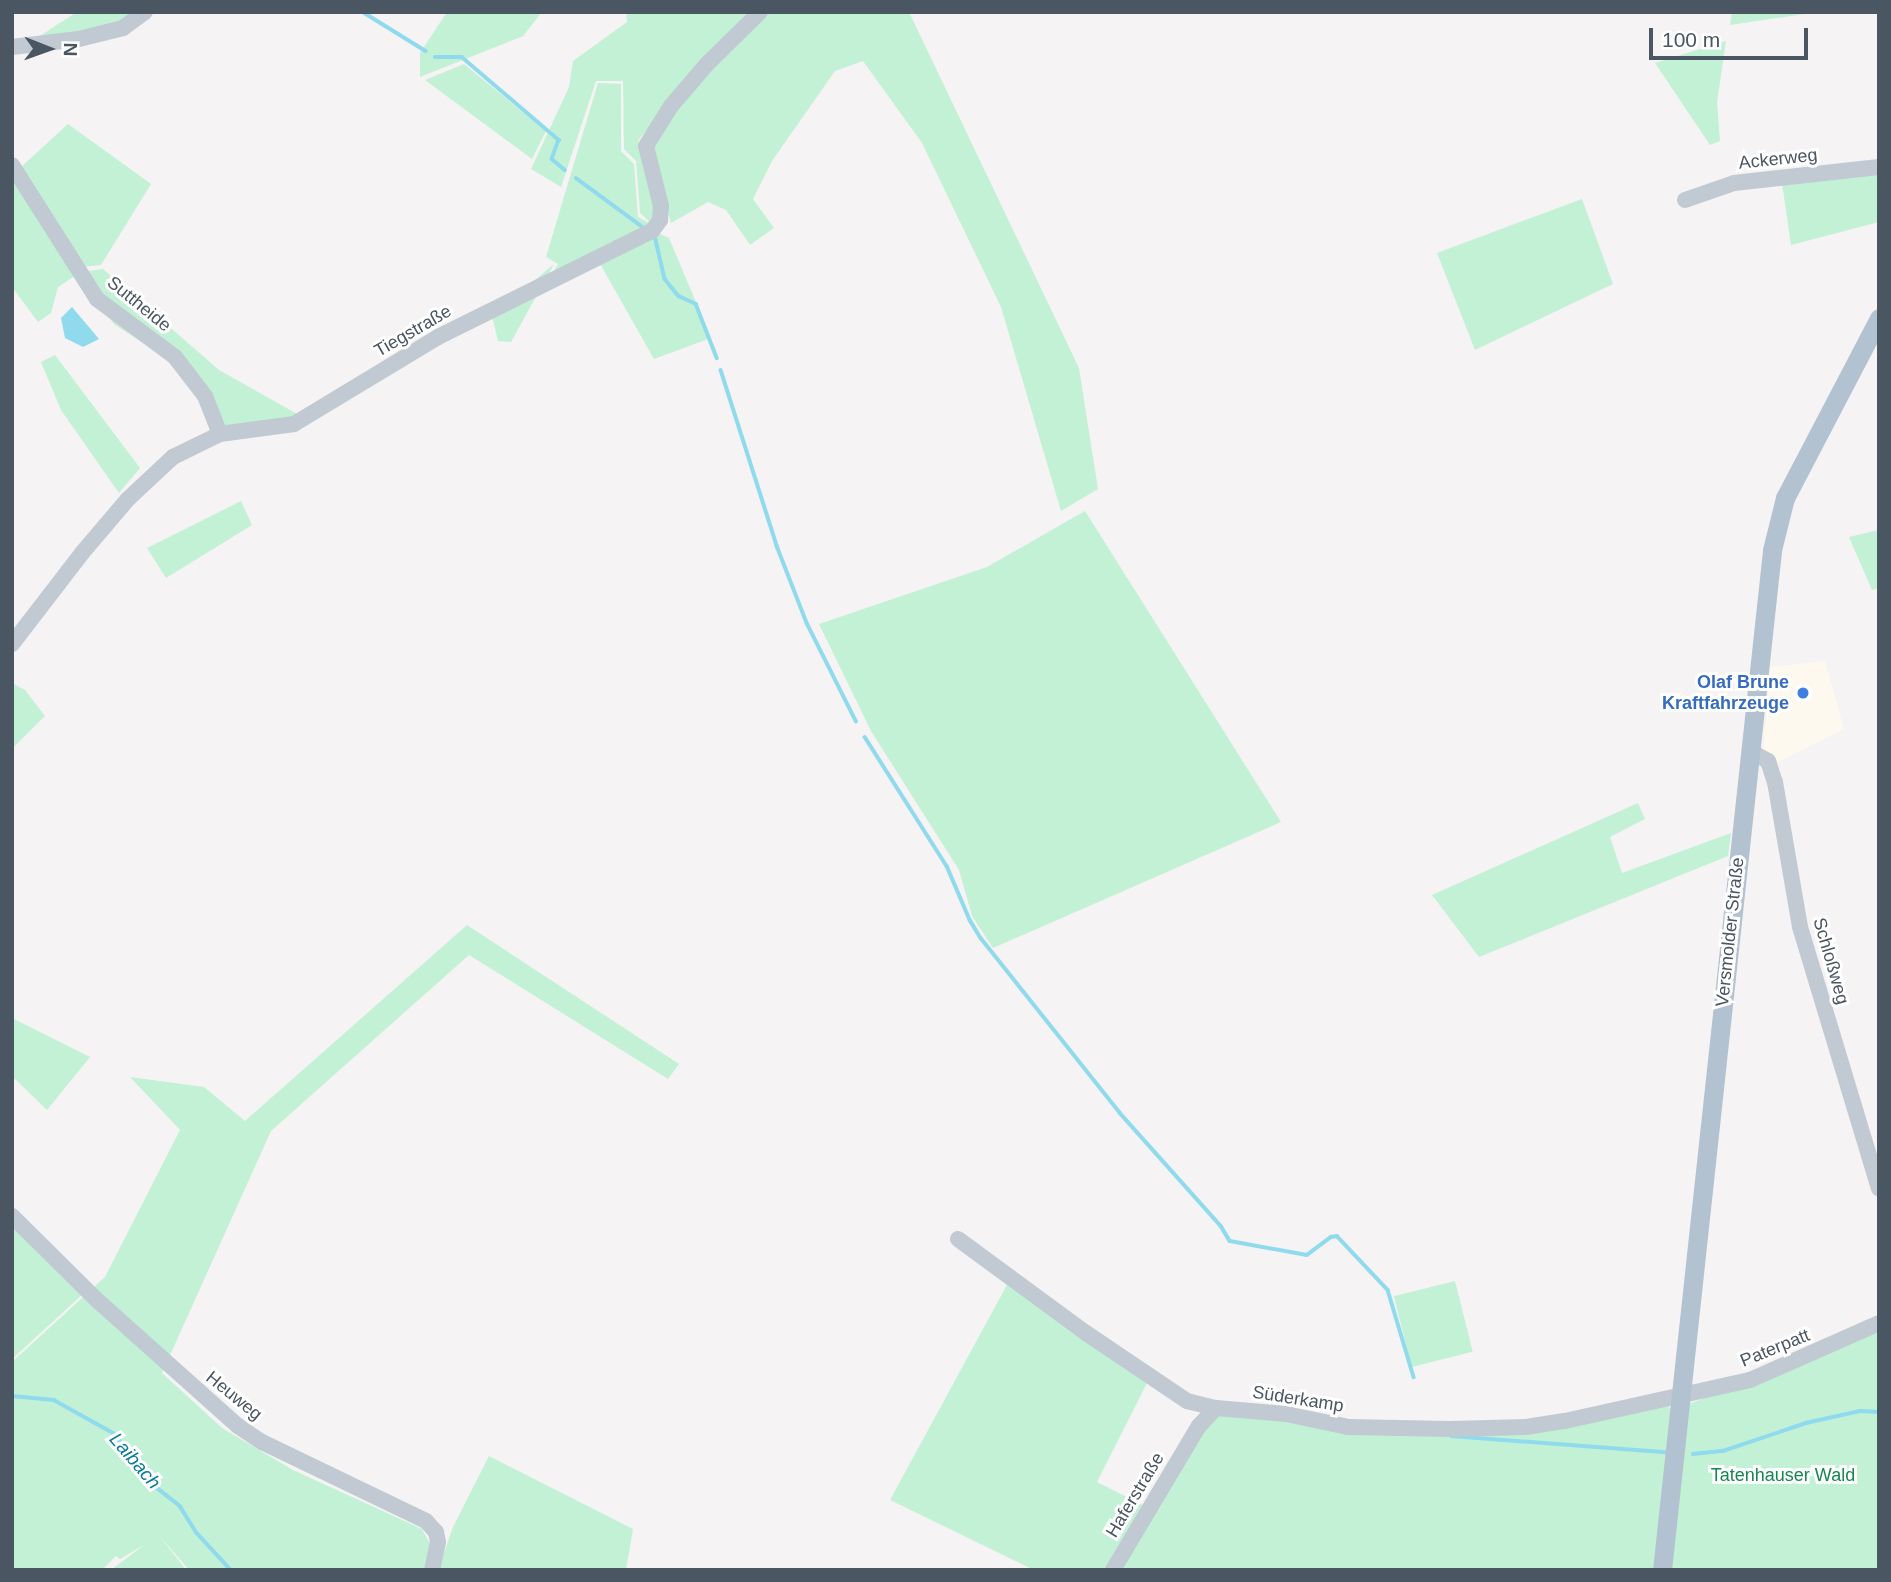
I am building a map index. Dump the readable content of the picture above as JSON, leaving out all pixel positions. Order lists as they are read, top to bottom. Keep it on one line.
{"streets":{"main road":["Versmolder Straße"],"street":["Ackerweg","Suttheide","Tiegstraße","Schloßweg","Paterpatt","Heuweg","Süderkamp","Haferstraße"]},"crossings":[["Suttheide","Tiegstraße"],["Versmolder Straße","Schloßweg"],["Versmolder Straße","Paterpatt"],["Versmolder Straße","Süderkamp"],["Paterpatt","Süderkamp"],["Süderkamp","Haferstraße"]],"water":["Laibach"],"parks":["Tatenhauser Wald"],"places":["Olaf Brune Kraftfahrzeuge"],"scale_bar":"100 m","north":"right"}
